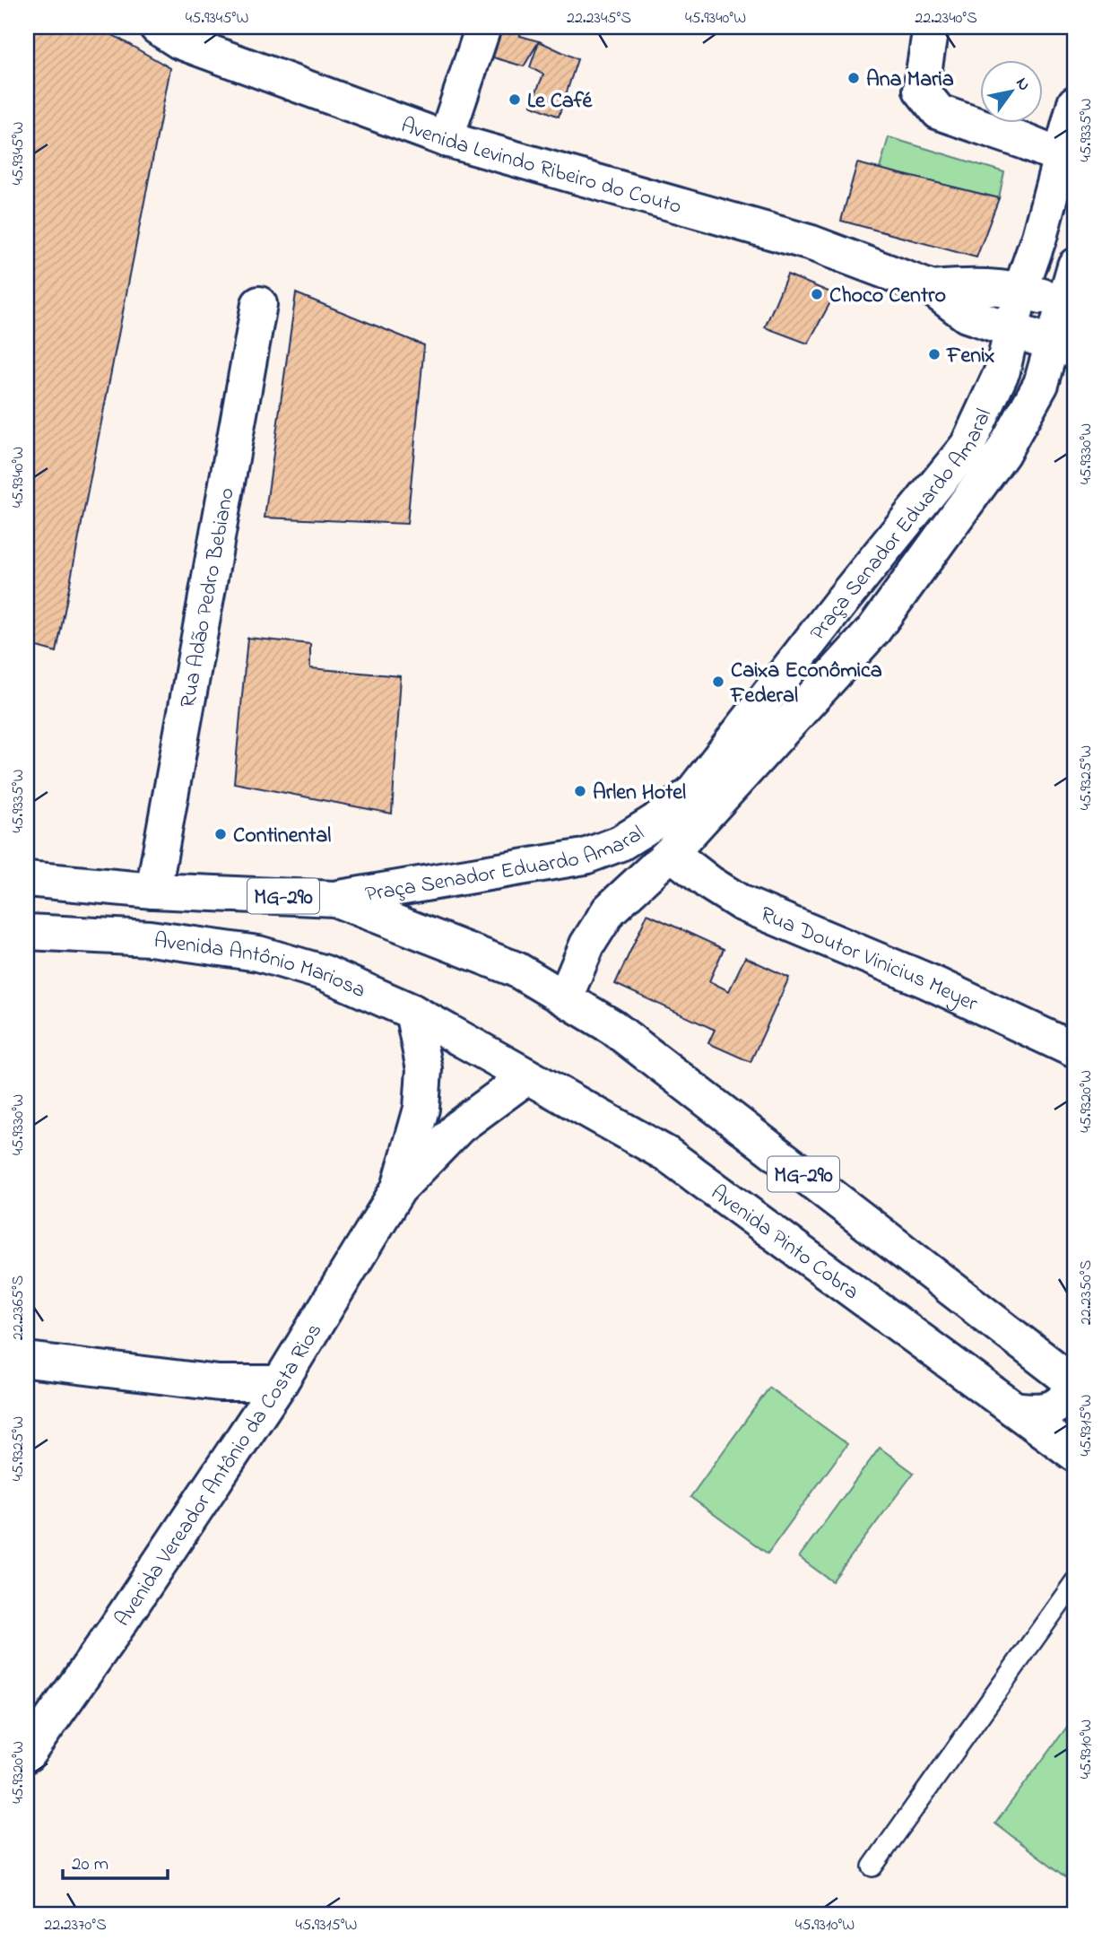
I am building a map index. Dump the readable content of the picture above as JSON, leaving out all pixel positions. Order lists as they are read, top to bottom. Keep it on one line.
{"streets":{"main road":["Avenida Levindo Ribeiro do Couto","Praça Senador Eduardo Amaral","Rua Adão Pedro Bebiano","MG-290","Rua Doutor Vinicius Meyer","Avenida Antônio Mariosa","Avenida Pinto Cobra","Avenida Vereador Antônio da Costa Rios"]},"crossings":[["Avenida Levindo Ribeiro do Couto","Praça Senador Eduardo Amaral"],["Praça Senador Eduardo Amaral","MG-290"],["Praça Senador Eduardo Amaral","Rua Doutor Vinicius Meyer"],["Rua Adão Pedro Bebiano","MG-290"],["Avenida Antônio Mariosa","Avenida Pinto Cobra"],["Avenida Antônio Mariosa","Avenida Vereador Antônio da Costa Rios"],["Avenida Pinto Cobra","Avenida Vereador Antônio da Costa Rios"]],"places":["Ana Maria","Le Café","Choco Centro","Fenix","Caixa Econômica Federal","Arlen Hotel","Continental"],"scale_bar":"20 m","north":"top right","coordinates":["45.9345°W","22.2345°S","45.9340°W","22.2340°S","45.9335°W","45.9330°W","45.9325°W","45.9320°W","22.2350°S","22.2365°S","45.9315°W","45.9310°W","22.2370°S"]}
